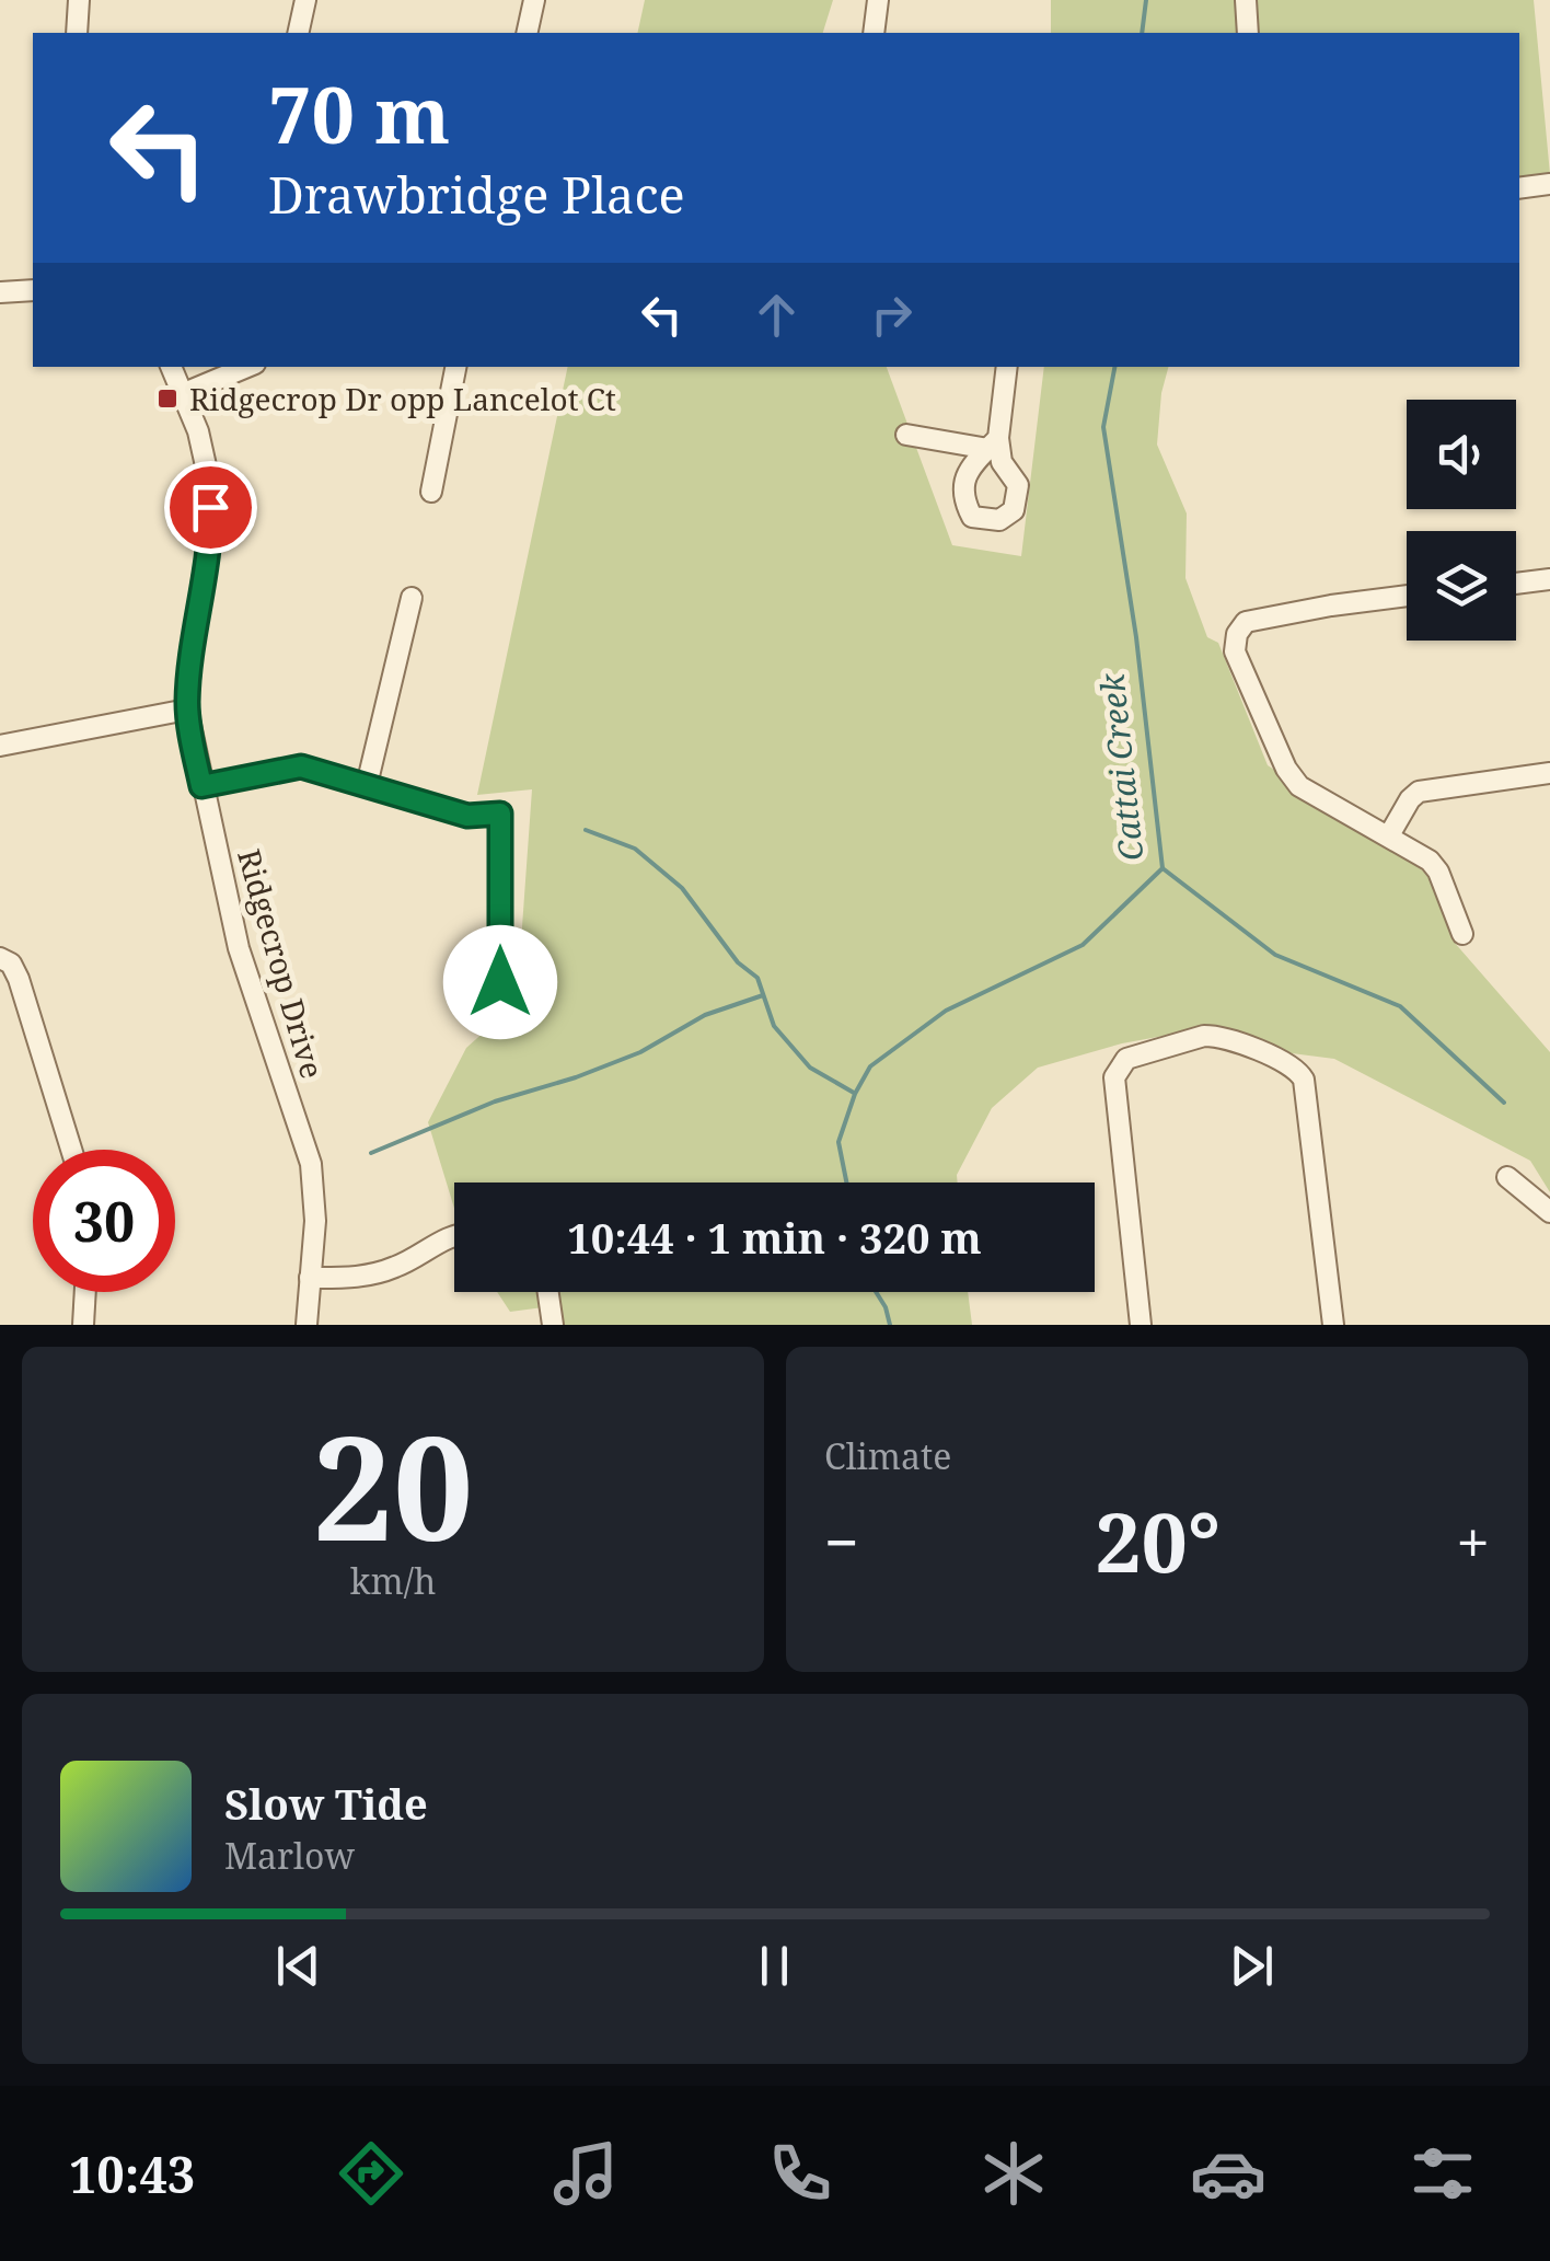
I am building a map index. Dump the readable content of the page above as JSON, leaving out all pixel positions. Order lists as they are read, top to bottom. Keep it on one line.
{"streets":{"street":["Ridgecrop Drive"]},"water":["Cattai Creek"],"places":{"transit":["Ridgecrop Dr opp Lancelot Ct"]},"page":{"turn":["70 m","Drawbridge Place"],"limit":"30","trip":"10:44 · 1 min · 320 m","tile":[["20","km/h"],"Climate"],"heat":["−","20°","+"],"song":["Slow Tide","Marlow"],"tabs":"10:43"}}
